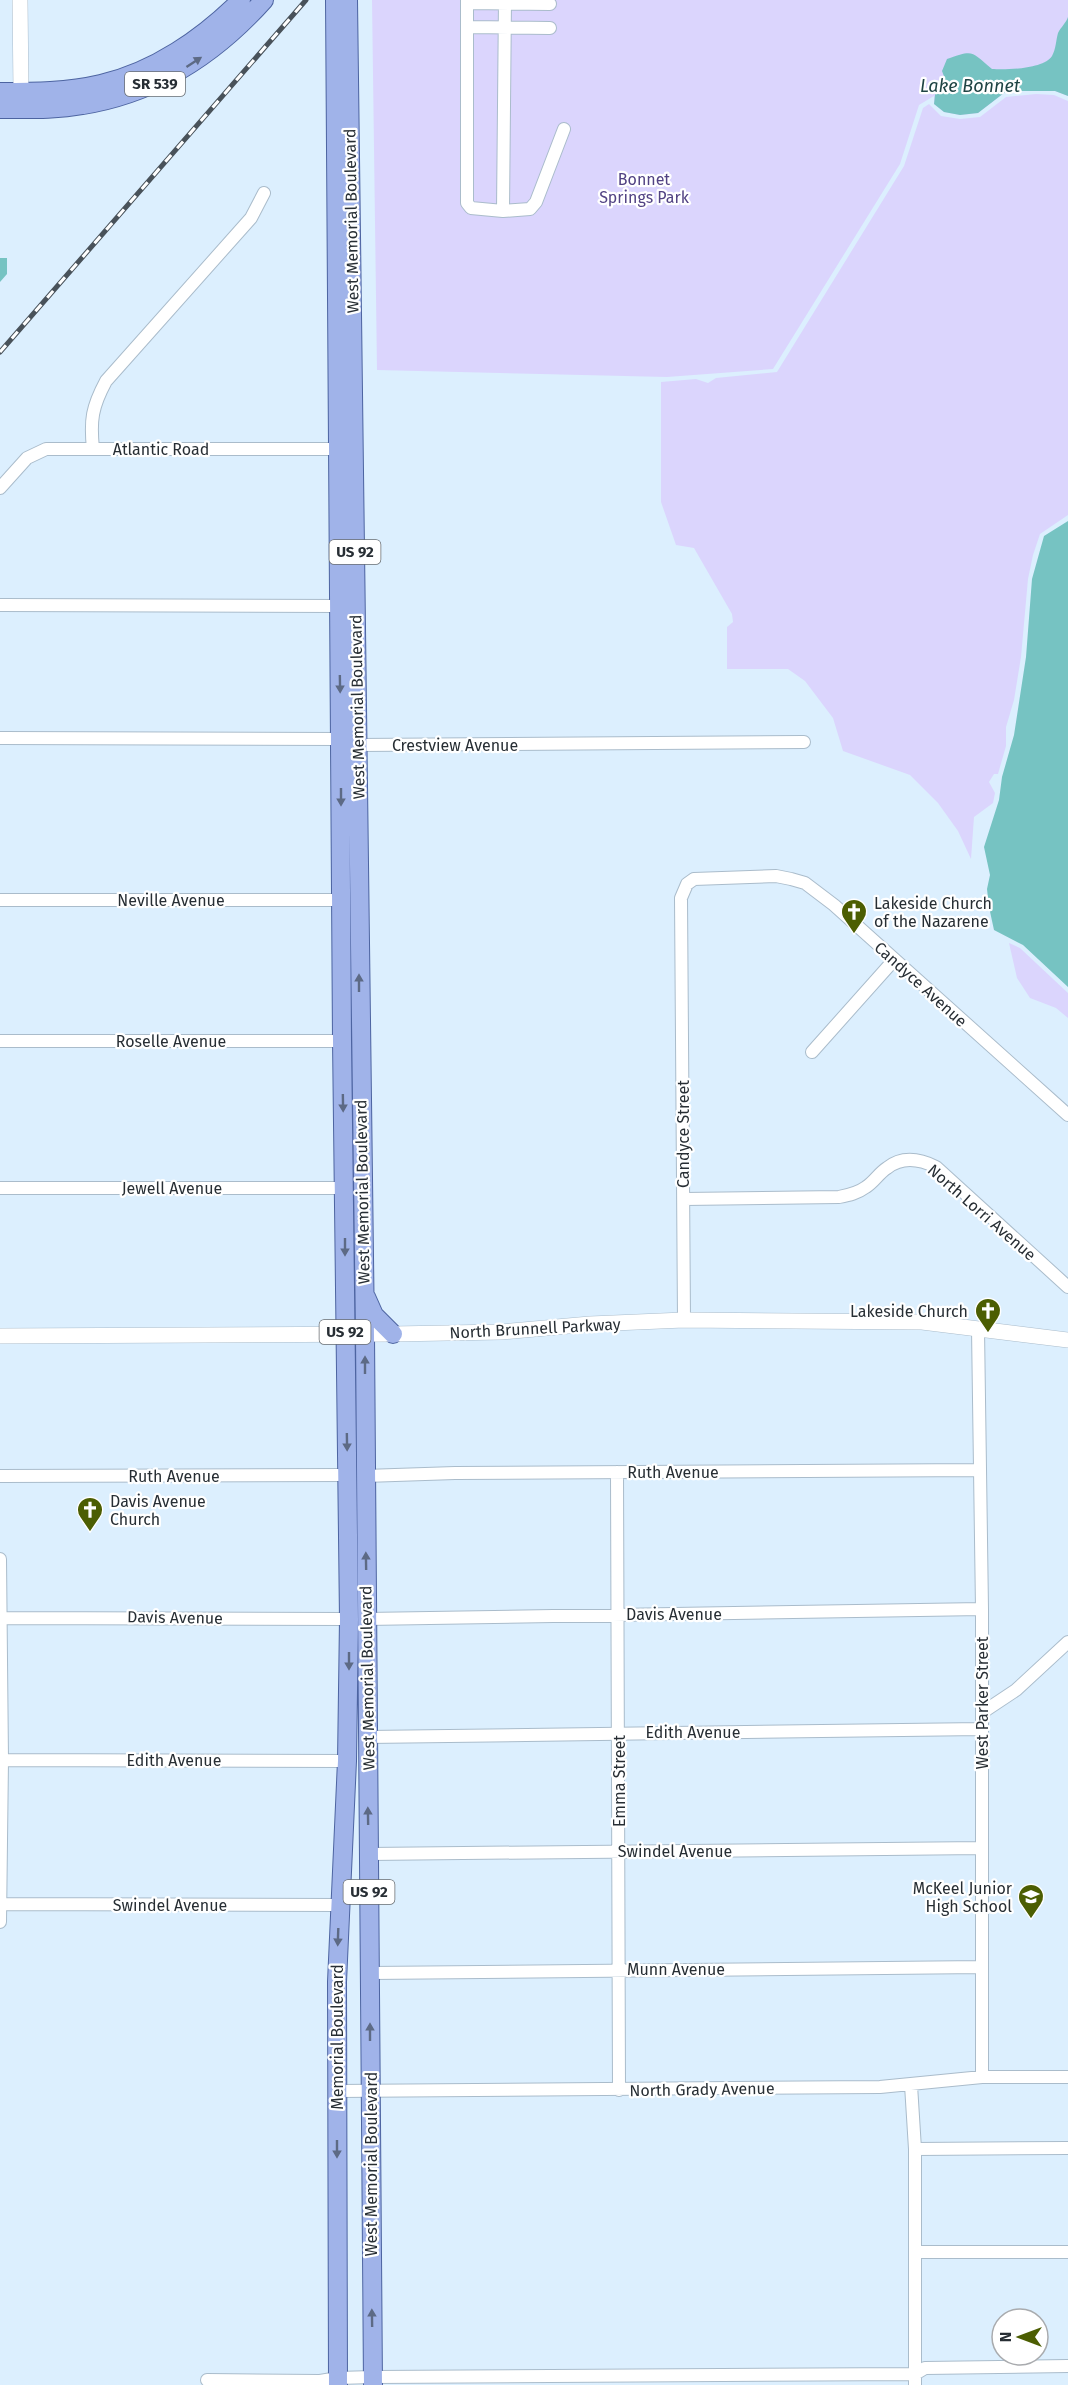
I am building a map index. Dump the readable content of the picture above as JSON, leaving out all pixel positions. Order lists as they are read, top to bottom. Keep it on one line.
{"streets":{"main road":["SR 539","West Memorial Boulevard","US 92","Memorial Boulevard"],"street":["Atlantic Road","Crestview Avenue","Neville Avenue","Candyce Avenue","Roselle Avenue","Candyce Street","Jewell Avenue","North Lorri Avenue","North Brunnell Parkway","Ruth Avenue","Davis Avenue","West Parker Street","Edith Avenue","Emma Street","Swindel Avenue","Munn Avenue","North Grady Avenue"]},"crossings":[["West Memorial Boulevard","Atlantic Road"],["West Memorial Boulevard","Crestview Avenue"],["West Memorial Boulevard","Neville Avenue"],["West Memorial Boulevard","Roselle Avenue"],["West Memorial Boulevard","Jewell Avenue"],["West Memorial Boulevard","North Brunnell Parkway"],["West Memorial Boulevard","Ruth Avenue"],["West Memorial Boulevard","Davis Avenue"],["West Memorial Boulevard","Edith Avenue"],["West Memorial Boulevard","Swindel Avenue"],["West Memorial Boulevard","Munn Avenue"],["West Memorial Boulevard","Memorial Boulevard"],["West Memorial Boulevard","North Grady Avenue"],["Candyce Avenue","Candyce Street"],["Candyce Street","North Lorri Avenue"],["Candyce Street","North Brunnell Parkway"],["North Brunnell Parkway","West Parker Street"],["Ruth Avenue","West Parker Street"],["Ruth Avenue","Emma Street"],["Davis Avenue","West Parker Street"],["Davis Avenue","Emma Street"],["West Parker Street","Edith Avenue"],["West Parker Street","Swindel Avenue"],["West Parker Street","Munn Avenue"],["West Parker Street","North Grady Avenue"],["Edith Avenue","Emma Street"],["Edith Avenue","Memorial Boulevard"],["Emma Street","Swindel Avenue"],["Emma Street","Munn Avenue"],["Emma Street","North Grady Avenue"],["Swindel Avenue","Memorial Boulevard"],["Memorial Boulevard","North Grady Avenue"]],"one_way":["Memorial Boulevard"],"water":["Lake Bonnet"],"parks":["Bonnet Springs Park"],"places":{"church":["Lakeside Church of the Nazarene","Lakeside Church","Davis Avenue Church"],"school or university":["McKeel Junior High School"]},"north":"left"}
